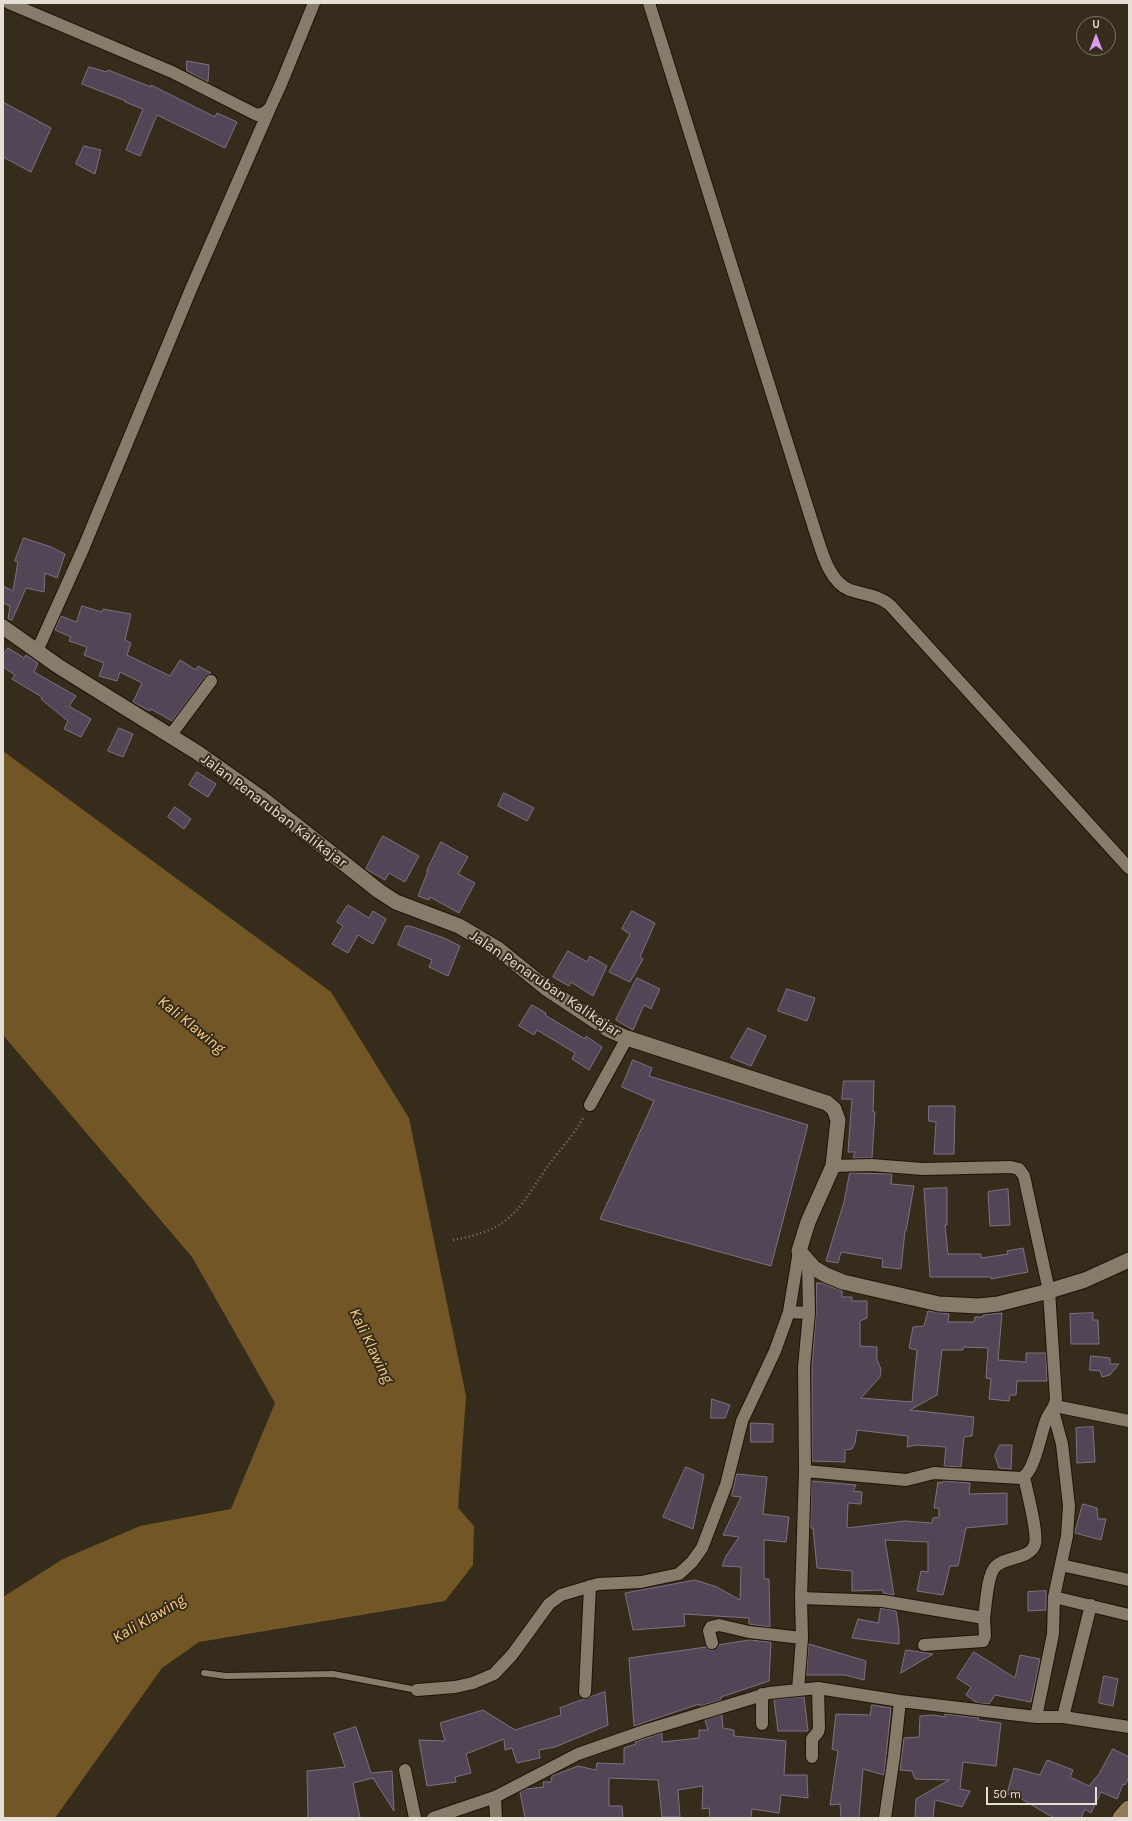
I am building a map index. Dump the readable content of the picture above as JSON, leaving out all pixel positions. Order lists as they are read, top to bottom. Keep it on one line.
{"streets":{"street":["Jalan Penaruban Kalikajar"]},"water":["Kali Klawing"],"scale_bar":"50 m","north":"top"}
